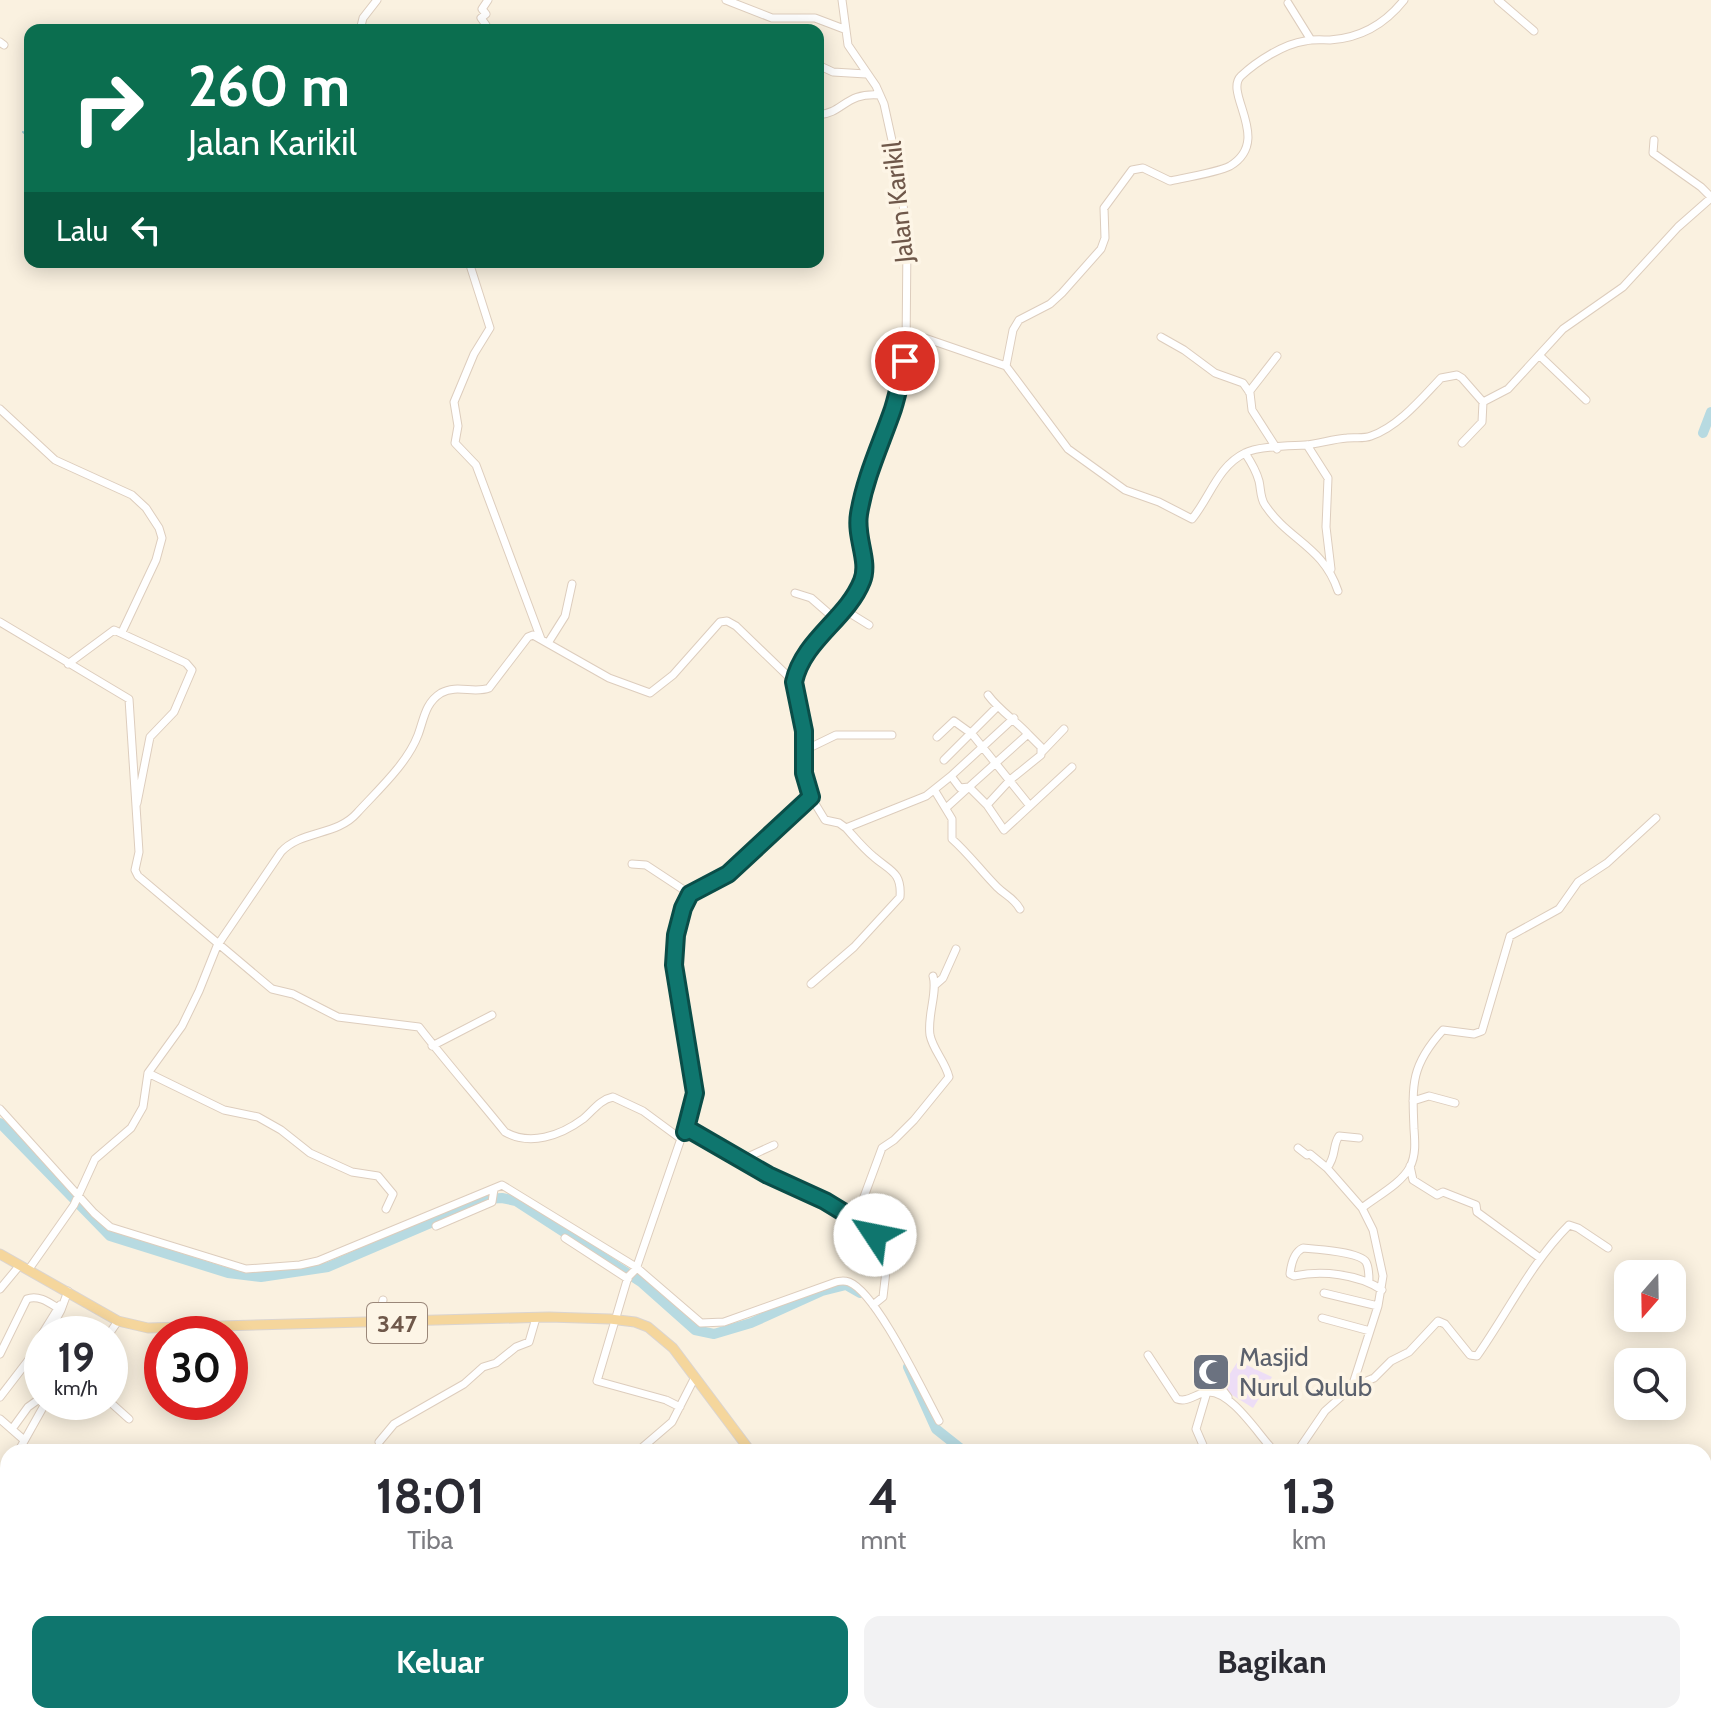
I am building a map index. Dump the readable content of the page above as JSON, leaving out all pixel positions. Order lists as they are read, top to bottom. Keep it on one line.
{"streets":{"main road":["347"],"street":["Jalan Karikil"]},"places":{"mosque":["Masjid Nurul Qulub"]},"north":"bottom","page":{"turn":["260 m","Jalan Karikil"],"then":"Lalu","speed":"19 km/h","limit":"30","eta":["18:01","Tiba","4","mnt","1.3","km"],"buttons":["Keluar","Bagikan"]}}
